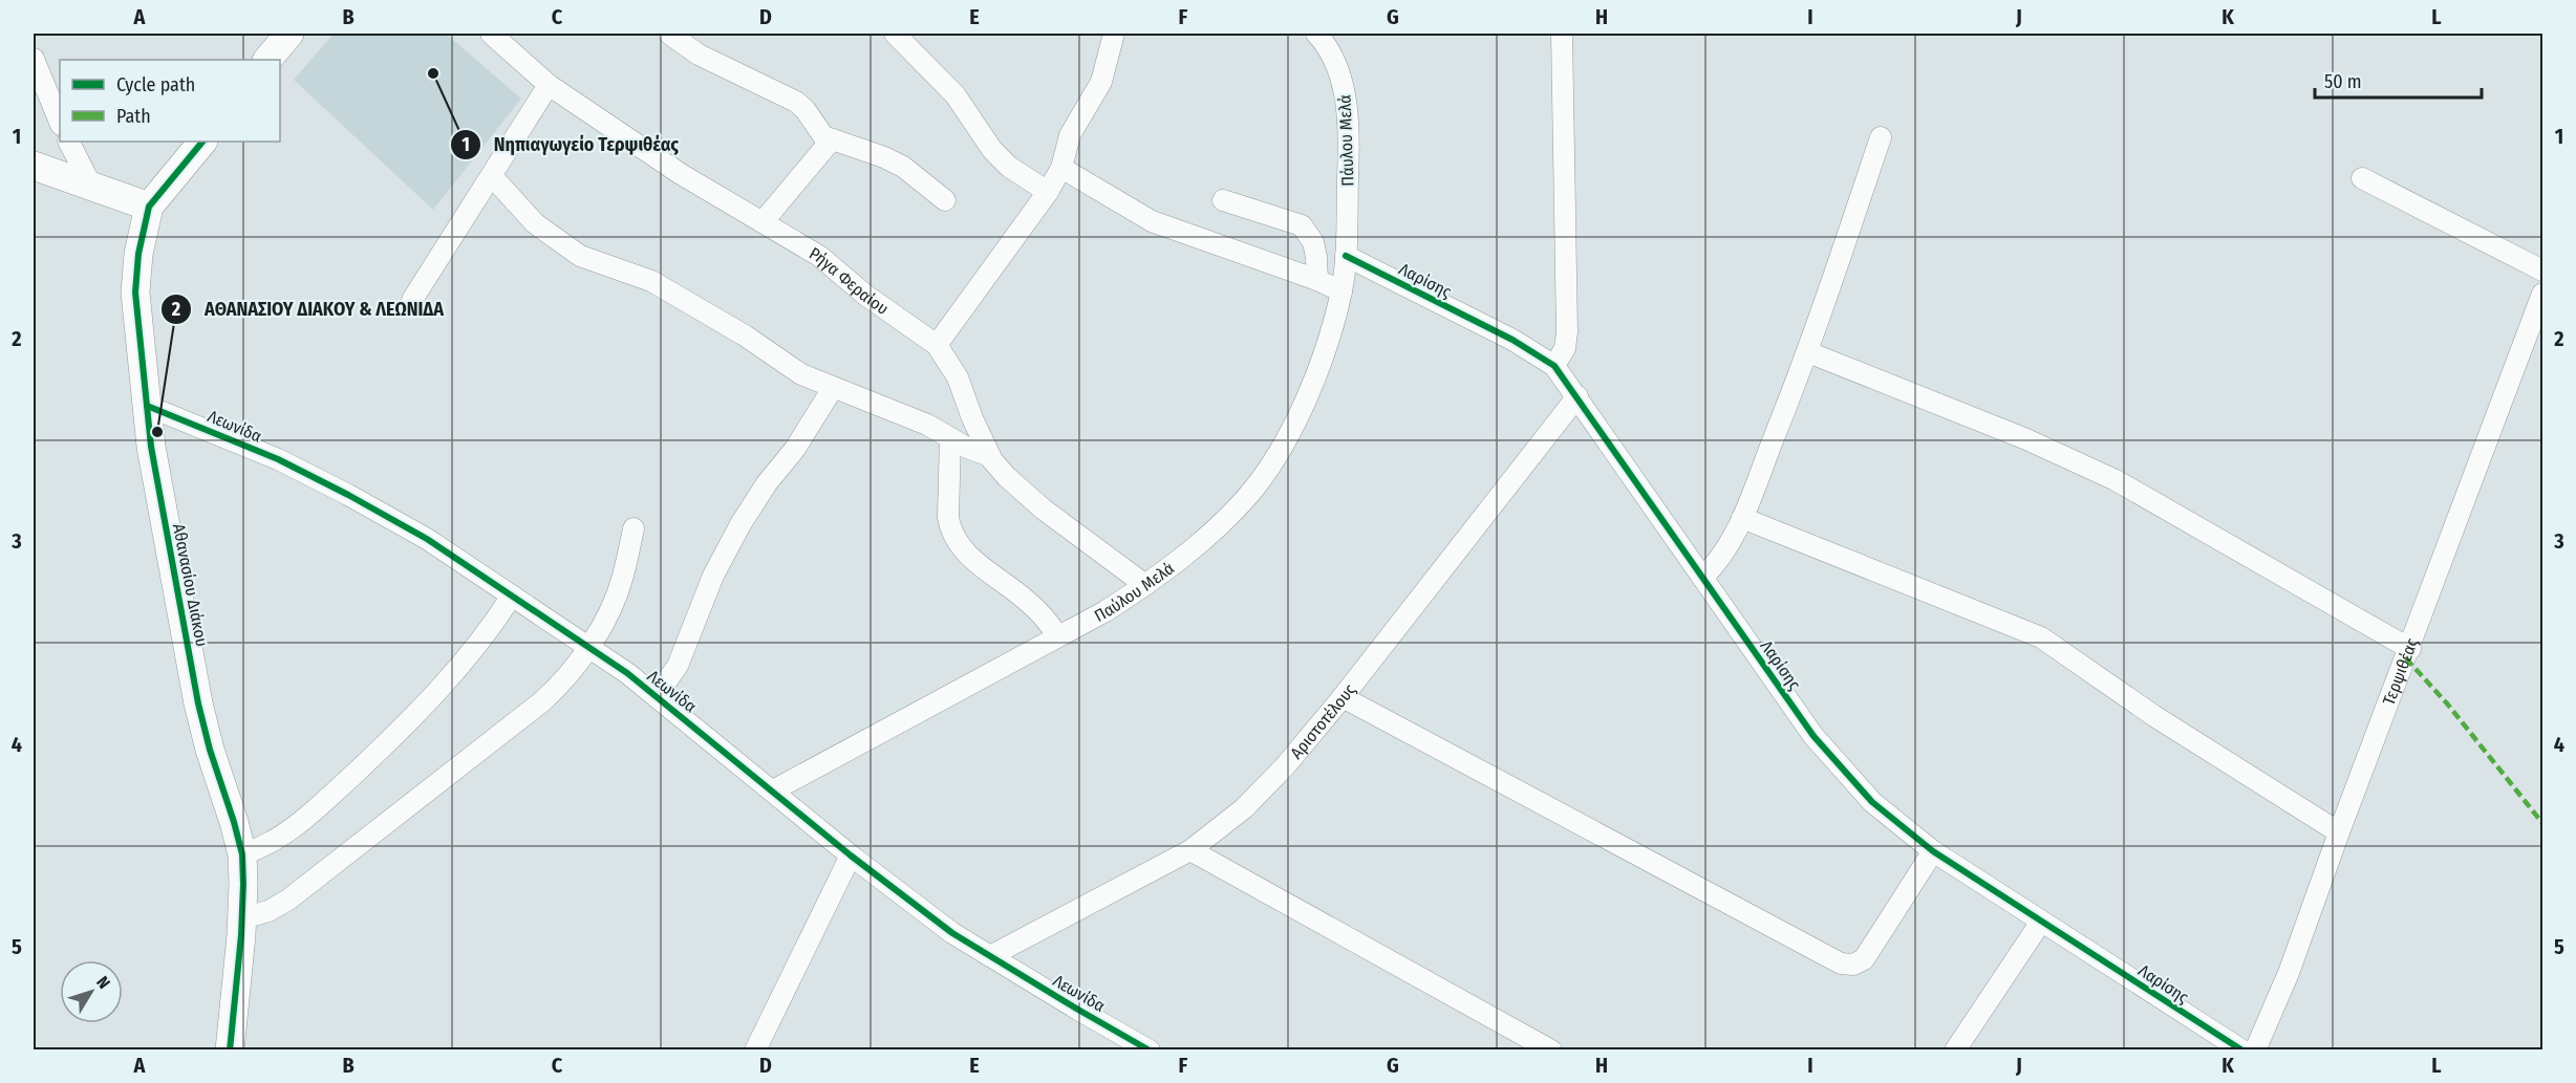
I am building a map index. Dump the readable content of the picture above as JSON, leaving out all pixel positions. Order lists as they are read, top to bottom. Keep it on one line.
{"streets":{"street":["Πάυλου Μελά","Λαρίσης","Ρήγα Φεραίου","Λεωνίδα","Αθανασίου Διάκου","Παύλου Μελά","Τερψιθέας","Αριστοτέλους"]},"crossings":[["Πάυλου Μελά","Λαρίσης"],["Πάυλου Μελά","Παύλου Μελά"],["Λαρίσης","Παύλου Μελά"],["Λαρίσης","Αριστοτέλους"],["Ρήγα Φεραίου","Παύλου Μελά"],["Λεωνίδα","Αθανασίου Διάκου"],["Λεωνίδα","Παύλου Μελά"],["Λεωνίδα","Αριστοτέλους"]],"places":["Νηπιαγωγείο Τερψιθέας","ΑΘΑΝΑΣΙΟΥ ΔΙΑΚΟΥ & ΛΕΩΝΙΔΑ"],"legend":["Cycle path","Path"],"scale_bar":"50 m","north":"top right","grid":{"columns":["A","B","C","D","E","F","G","H","I","J","K","L"],"rows":["1","2","3","4","5"]}}
